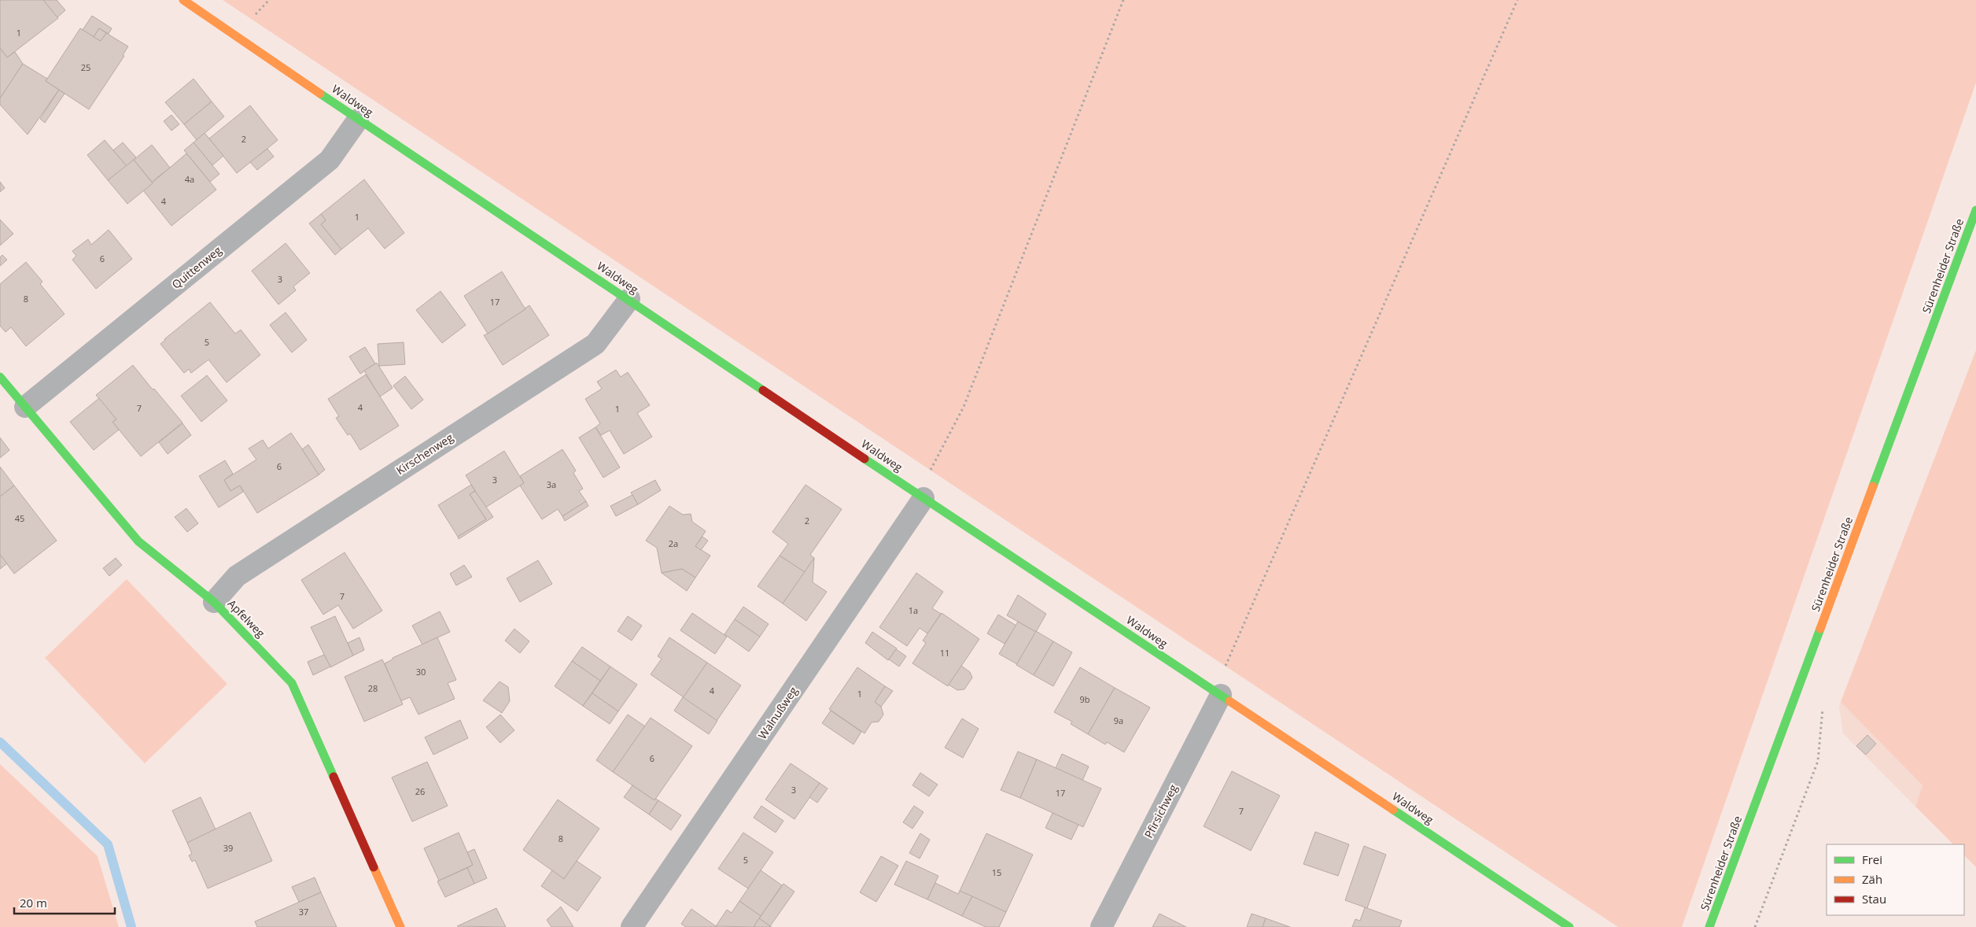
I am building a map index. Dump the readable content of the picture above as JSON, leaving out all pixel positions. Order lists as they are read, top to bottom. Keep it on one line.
{"streets":{"street":["Waldweg","Sürenheider Straße","Quittenweg","Kirschenweg","Apfelweg","Walnußweg","Pfirsichweg"]},"crossings":[["Waldweg","Quittenweg"],["Waldweg","Kirschenweg"],["Waldweg","Walnußweg"],["Waldweg","Pfirsichweg"],["Quittenweg","Apfelweg"],["Kirschenweg","Apfelweg"]],"house_numbers":["1","25","2","4a","4","1","6","3","8","17","5","4","7","1","6","3","3a","45","2","2a","7","1a","11","30","28","4","1","9b","9a","6","3","26","17","7","8","39","5","15","37"],"legend":["Frei","Zäh","Stau"],"scale_bar":"20 m"}
